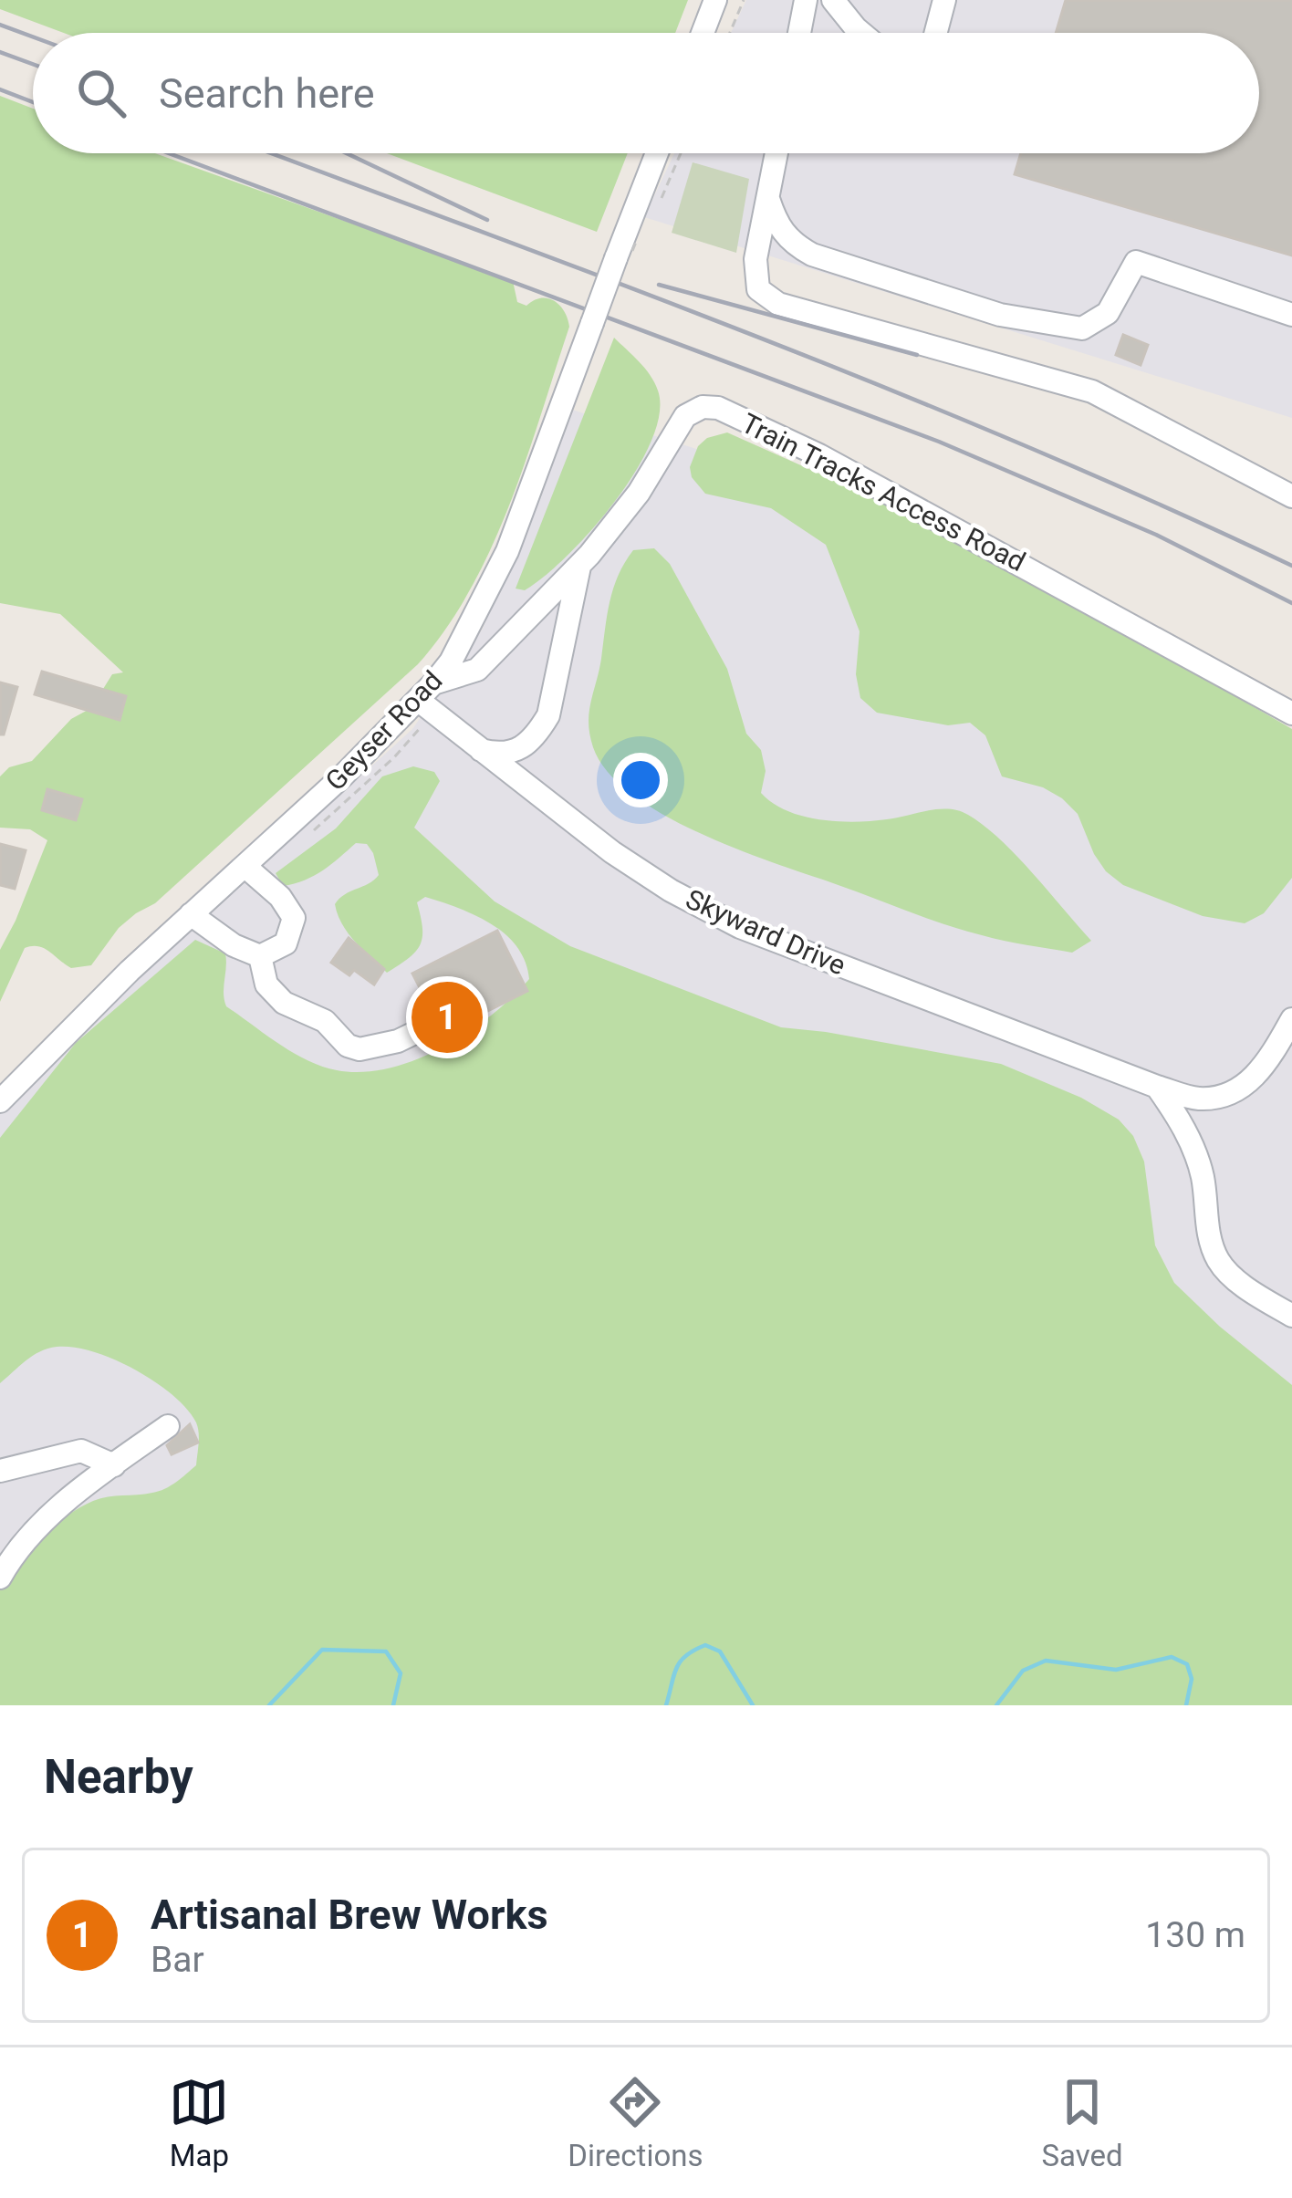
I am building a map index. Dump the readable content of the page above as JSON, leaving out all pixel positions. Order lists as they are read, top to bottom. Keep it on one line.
{"streets":{"street":["Train Tracks Access Road","Geyser Road","Skyward Drive"]},"crossings":[["Train Tracks Access Road","Geyser Road"],["Train Tracks Access Road","Skyward Drive"],["Geyser Road","Skyward Drive"]],"page":{"search":"Search here","pins":"1","heading":"Nearby","list":[{"mark":"1","name":"Artisanal Brew Works","note":"Bar","value":"130 m"}],"nav":["Map","Directions","Saved"]}}
